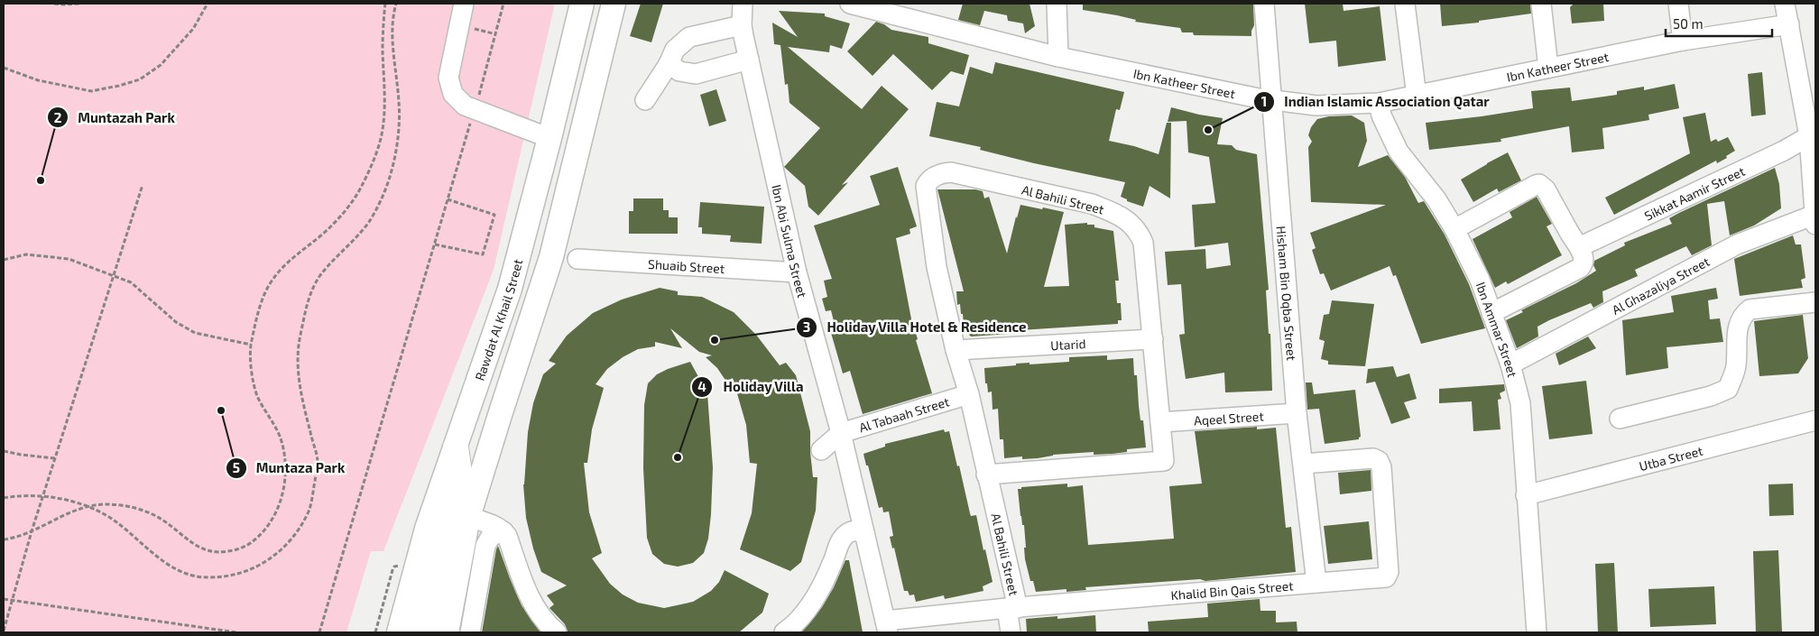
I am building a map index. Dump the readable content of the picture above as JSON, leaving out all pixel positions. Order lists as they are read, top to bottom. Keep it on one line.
{"streets":{"main road":["Rawdat Al Khail Street"],"street":["Ibn Katheer Street","Sikkat Aamir Street","Al Bahili Street","Ibn Abi Sulma Street","Shuaib Street","Al Ghazaliya Street","Hisham Bin Oqba Street","Ibn Ammar Street","Utarid","Al Tabaah Street","Aqeel Street","Utba Street","Khalid Bin Qais Street"]},"crossings":[["Ibn Katheer Street","Hisham Bin Oqba Street"],["Ibn Katheer Street","Ibn Ammar Street"],["Al Bahili Street","Utarid"],["Al Bahili Street","Al Tabaah Street"],["Al Bahili Street","Aqeel Street"],["Al Bahili Street","Khalid Bin Qais Street"],["Ibn Abi Sulma Street","Shuaib Street"],["Ibn Abi Sulma Street","Al Tabaah Street"],["Ibn Abi Sulma Street","Khalid Bin Qais Street"],["Al Ghazaliya Street","Ibn Ammar Street"],["Hisham Bin Oqba Street","Aqeel Street"],["Hisham Bin Oqba Street","Khalid Bin Qais Street"],["Ibn Ammar Street","Utba Street"]],"places":["Indian Islamic Association Qatar","Muntazah Park","Holiday Villa Hotel & Residence","Muntaza Park","Holiday Villa"],"scale_bar":"50 m"}
